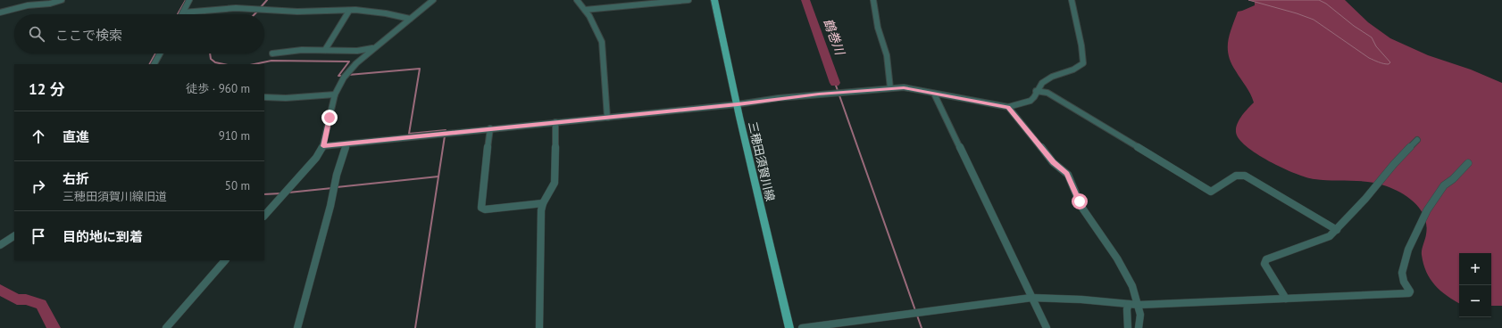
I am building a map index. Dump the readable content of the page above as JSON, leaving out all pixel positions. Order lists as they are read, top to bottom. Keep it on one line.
{"streets":{"main road":["三穂田須賀川線"]},"water":["鶴巻川"],"page":{"search":"ここで検索","heading":["12 分","徒歩 · 960 m"],"list":[["直進","910 m"],["右折","三穂田須賀川線旧道","50 m"],"目的地に到着"],"map_buttons":["+","−"]}}
